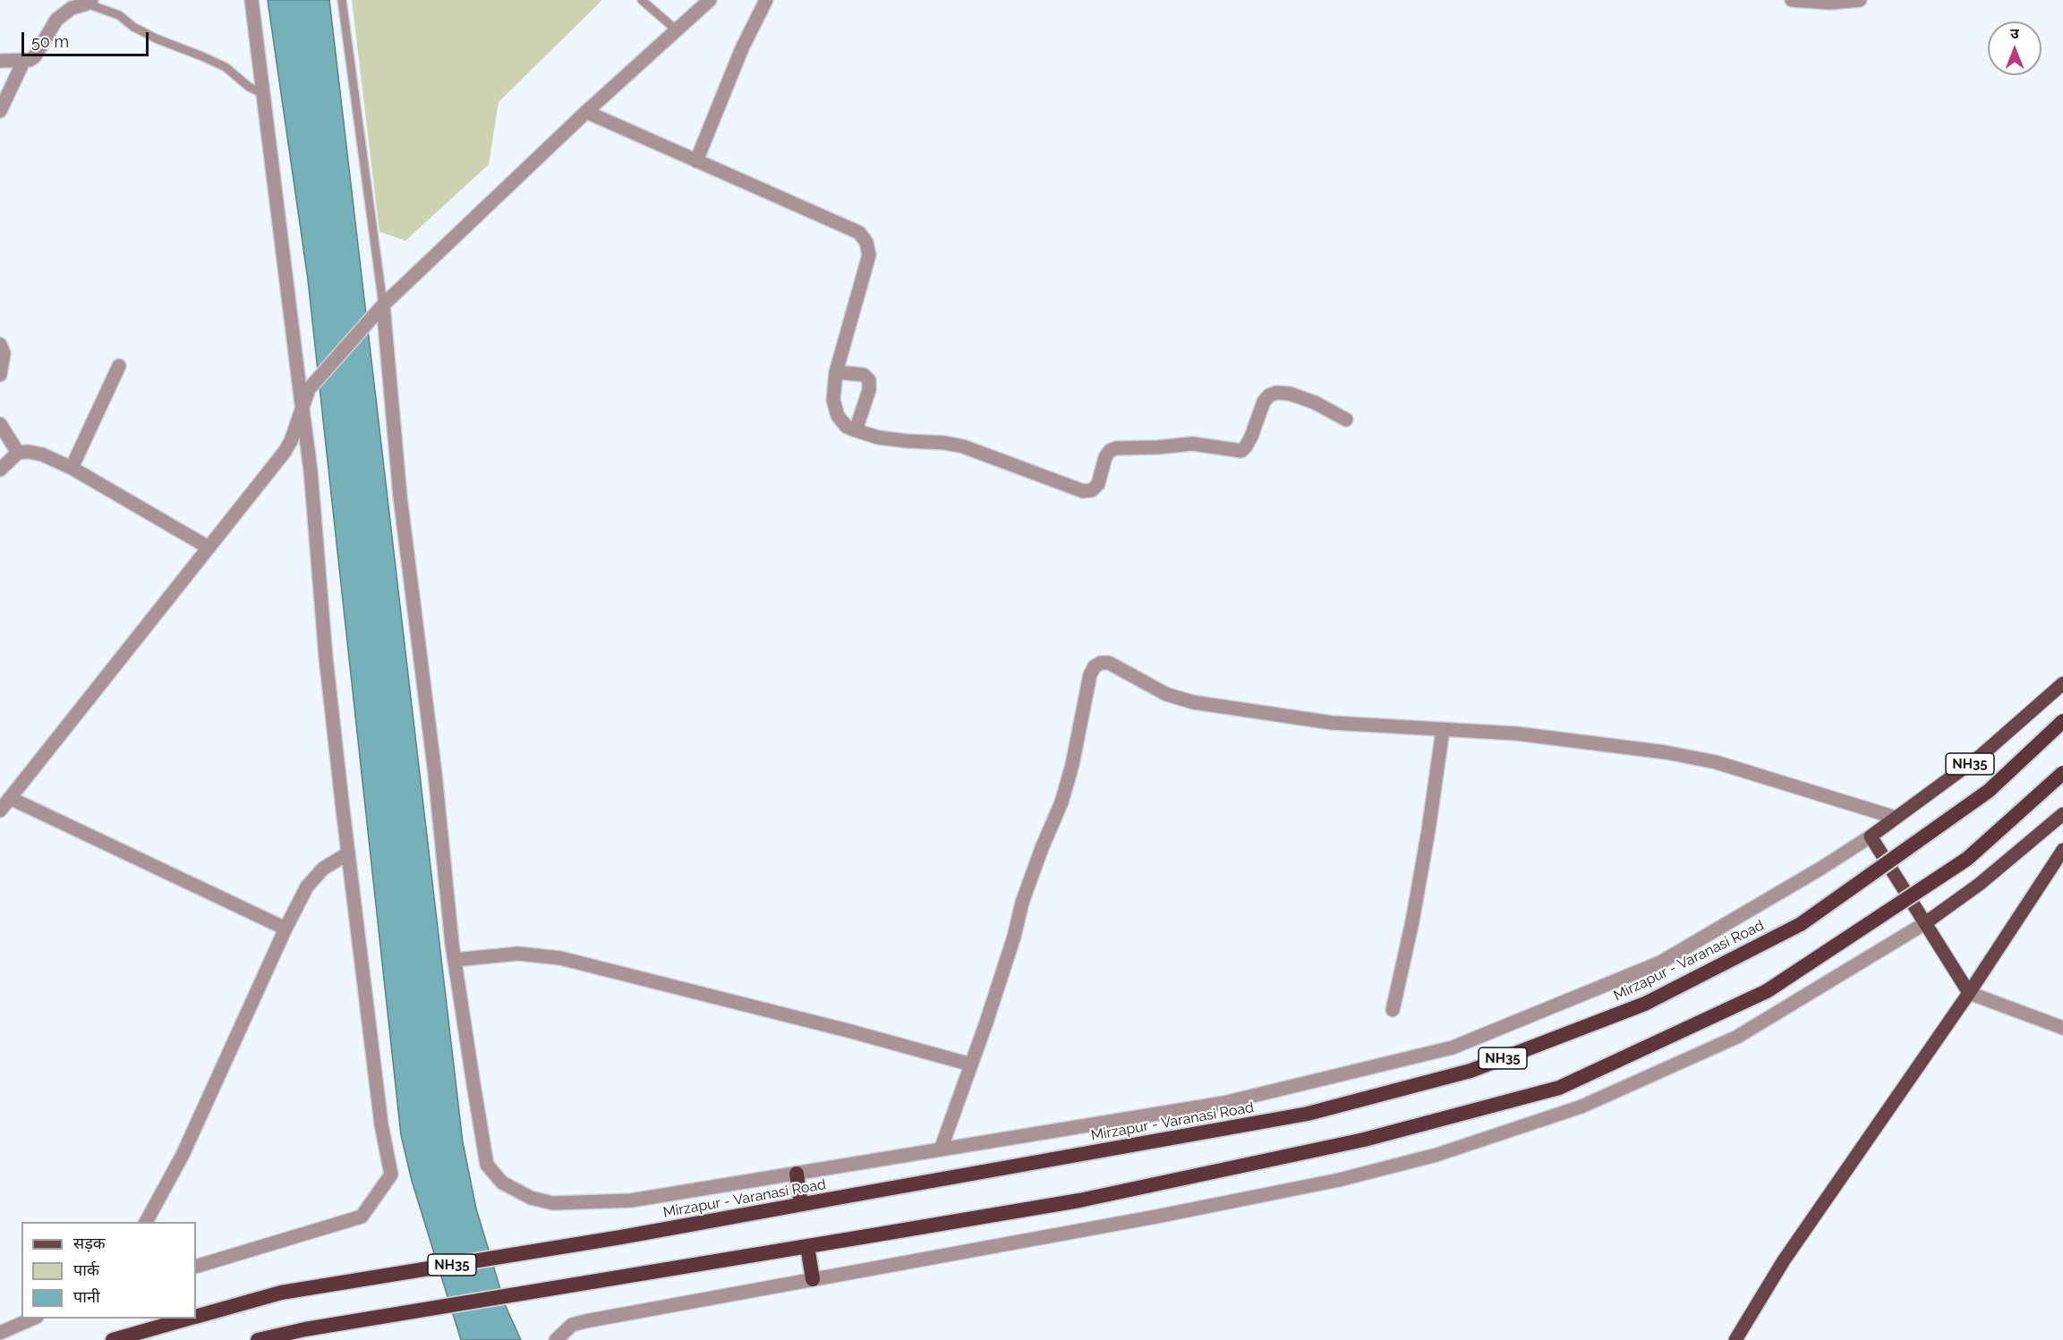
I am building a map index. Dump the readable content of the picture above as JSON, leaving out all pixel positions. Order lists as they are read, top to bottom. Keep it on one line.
{"streets":{"highway":["NH35","Mirzapur - Varanasi Road"]},"legend":["सड़क","पार्क","पानी"],"scale_bar":"50 m","north":"top"}
